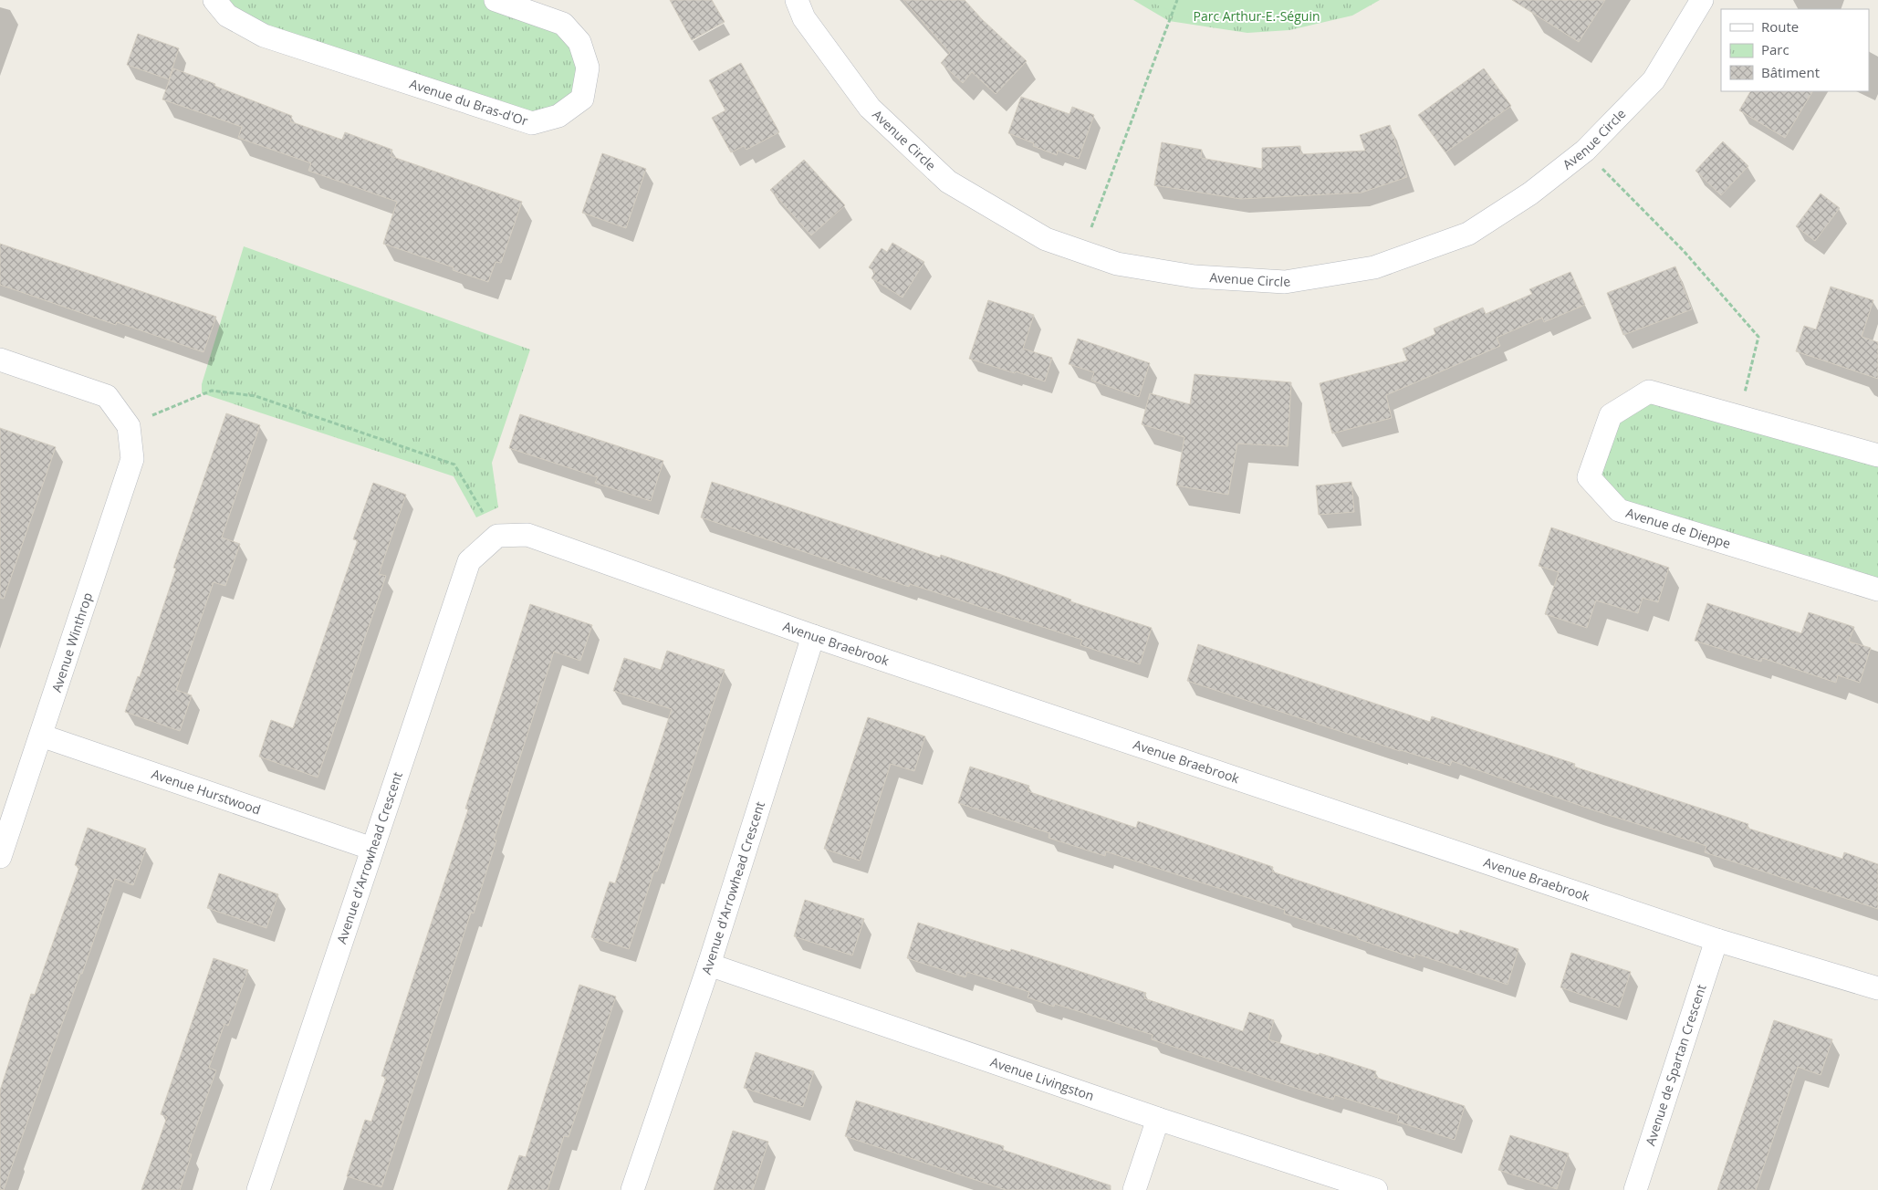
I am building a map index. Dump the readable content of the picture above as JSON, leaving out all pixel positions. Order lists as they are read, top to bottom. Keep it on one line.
{"streets":{"street":["Avenue du Bras-d'Or","Avenue Circle","Avenue de Dieppe","Avenue Winthrop","Avenue Braebrook","Avenue Hurstwood","Avenue d'Arrowhead Crescent","Avenue de Spartan Crescent","Avenue Livingston"]},"crossings":[["Avenue Winthrop","Avenue Hurstwood"],["Avenue Braebrook","Avenue d'Arrowhead Crescent"],["Avenue Braebrook","Avenue de Spartan Crescent"],["Avenue Hurstwood","Avenue d'Arrowhead Crescent"],["Avenue d'Arrowhead Crescent","Avenue Livingston"]],"parks":["Parc Arthur-E.-Séguin"],"legend":["Route","Parc","Bâtiment"]}
